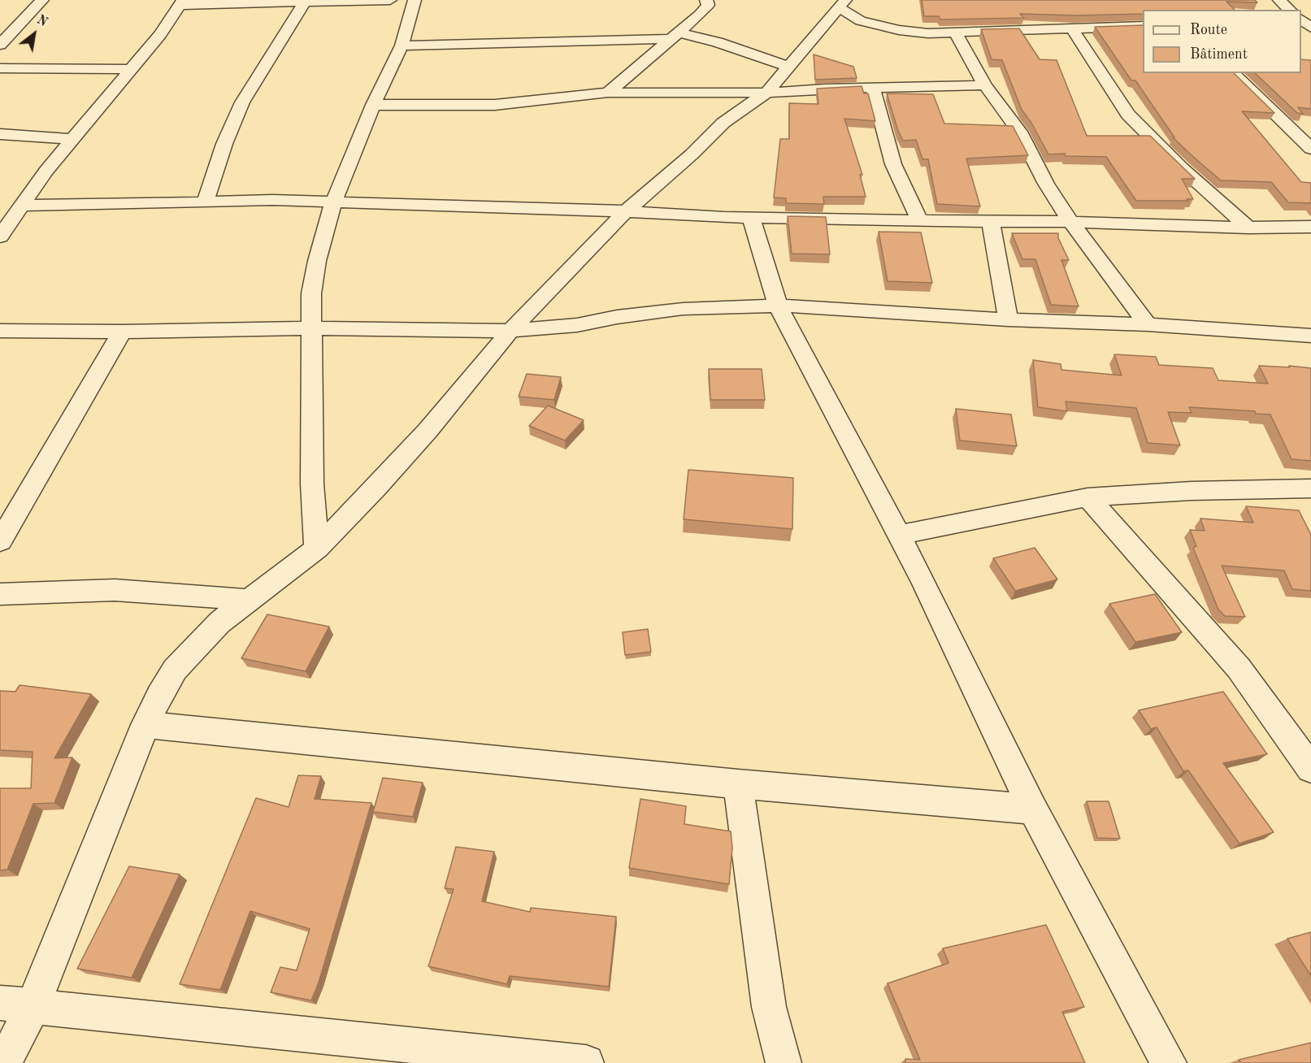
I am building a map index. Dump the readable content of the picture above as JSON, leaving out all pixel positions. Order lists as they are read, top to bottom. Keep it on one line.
{"legend":["Route","Bâtiment"],"north":"top right"}
